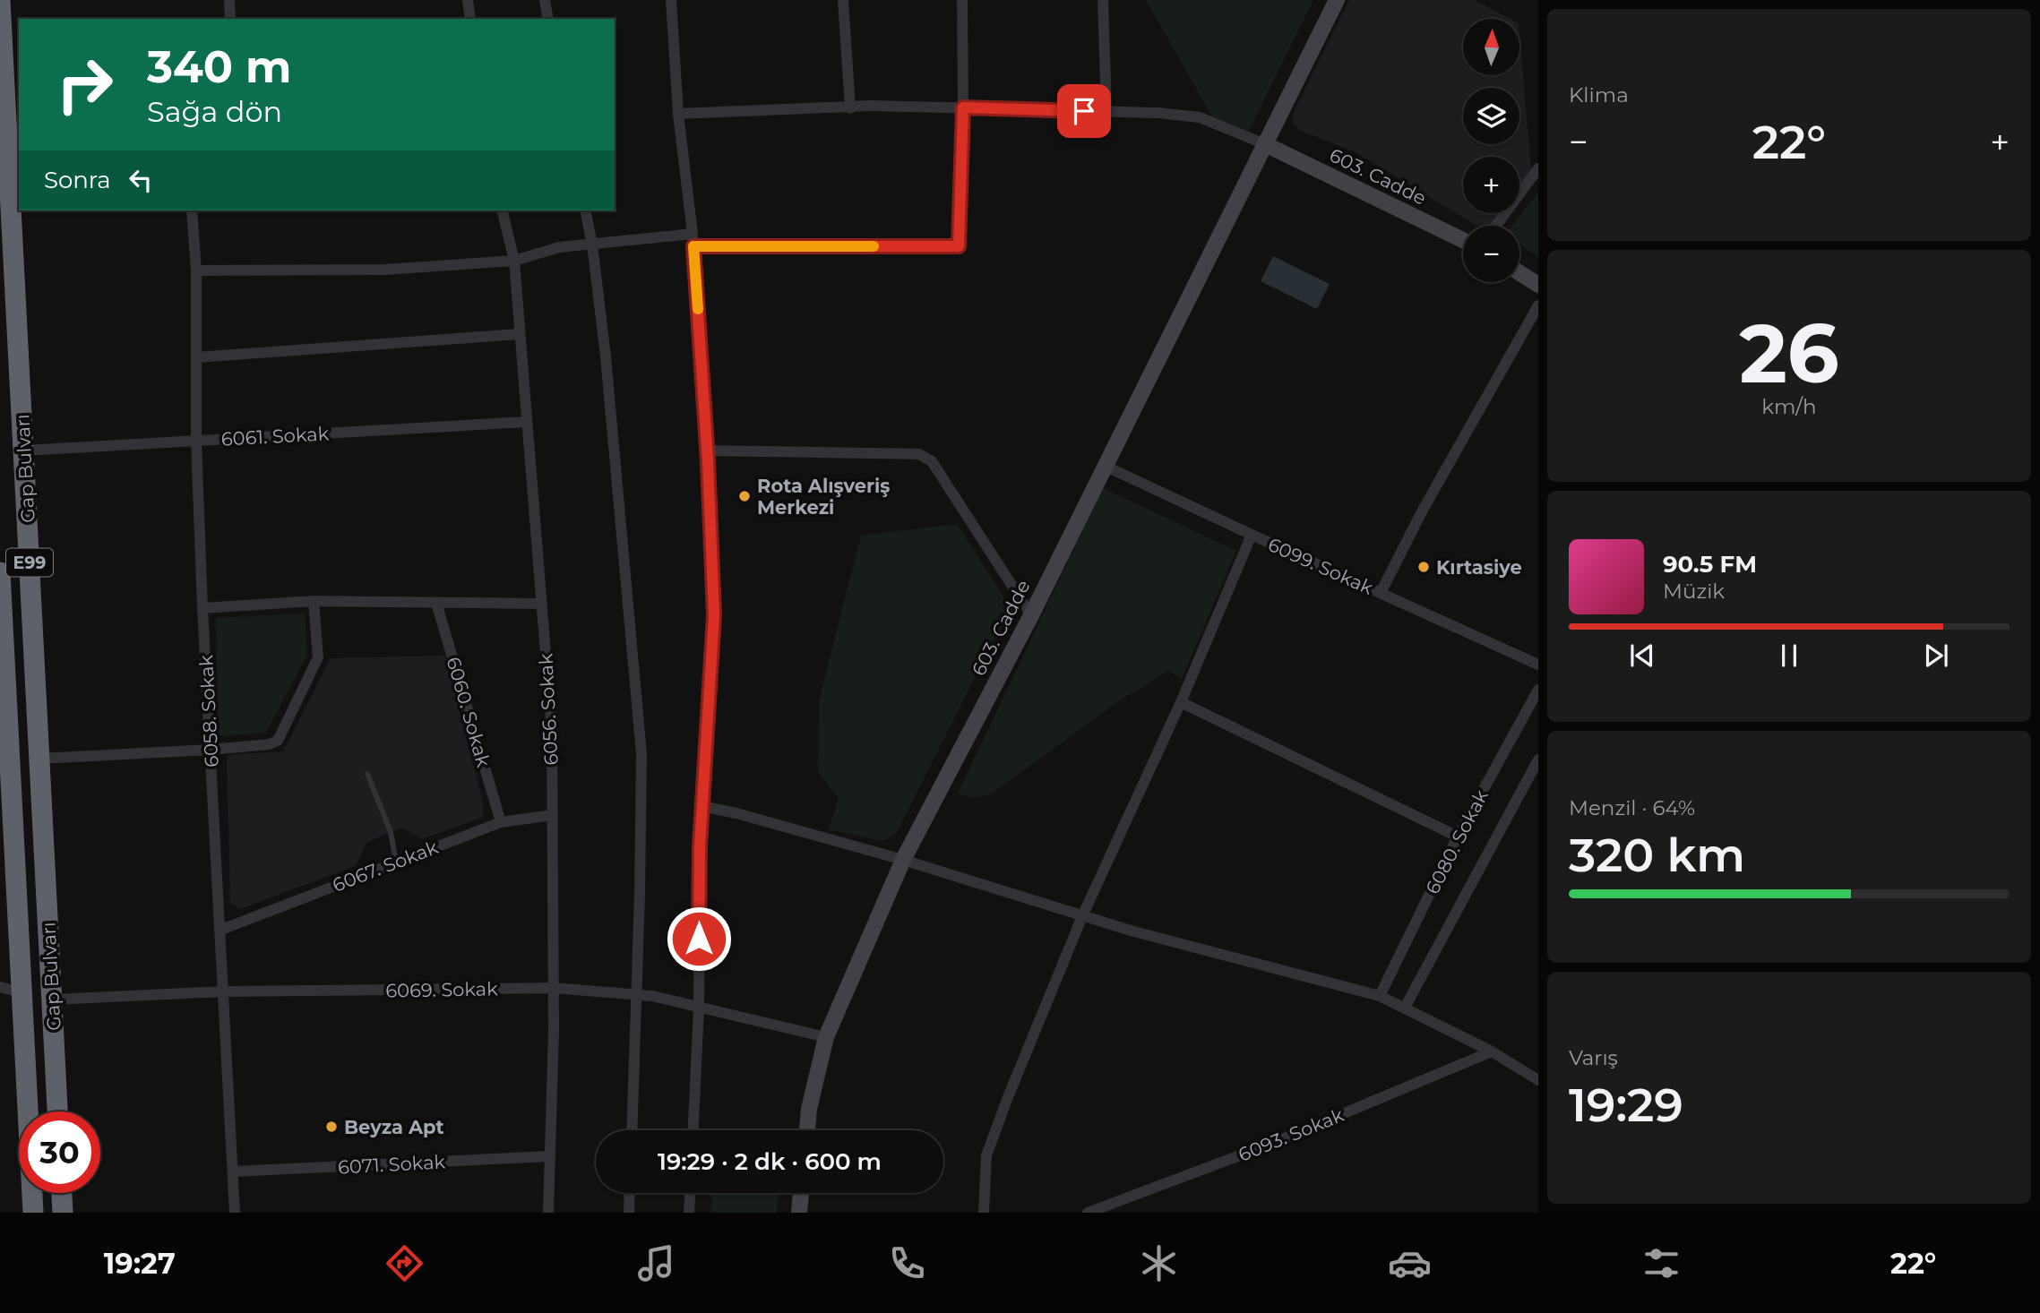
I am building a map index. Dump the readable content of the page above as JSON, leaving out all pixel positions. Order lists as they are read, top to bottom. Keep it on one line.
{"streets":{"highway":["Gap Bulvarı","E99"],"street":["603. Cadde","6061. Sokak","6099. Sokak","6056. Sokak","6058. Sokak","6060. Sokak","6080. Sokak","6067. Sokak","6069. Sokak","6093. Sokak","6071. Sokak"]},"crossings":[["603. Cadde","6099. Sokak"],["603. Cadde","6069. Sokak"],["6061. Sokak","Gap Bulvarı"],["6061. Sokak","6056. Sokak"],["6061. Sokak","6058. Sokak"],["Gap Bulvarı","6069. Sokak"],["6056. Sokak","6067. Sokak"],["6056. Sokak","6069. Sokak"],["6056. Sokak","6071. Sokak"],["6058. Sokak","6067. Sokak"],["6058. Sokak","6069. Sokak"],["6058. Sokak","6071. Sokak"],["6060. Sokak","6067. Sokak"]],"places":["Rota Alışveriş Merkezi","Kırtasiye","Beyza Apt"],"north":"top","page":{"tile":["Klima",["26","km/h"],["Menzil · 64%","320 km"],["Varış","19:29"]],"map_buttons":["+","−"],"turn":["340 m","Sağa dön"],"heat":["−","22°","+"],"then":"Sonra","song":["90.5 FM","Müzik"],"limit":"30","trip":"19:29 · 2 dk · 600 m","tabs":["19:27","22°"]}}
